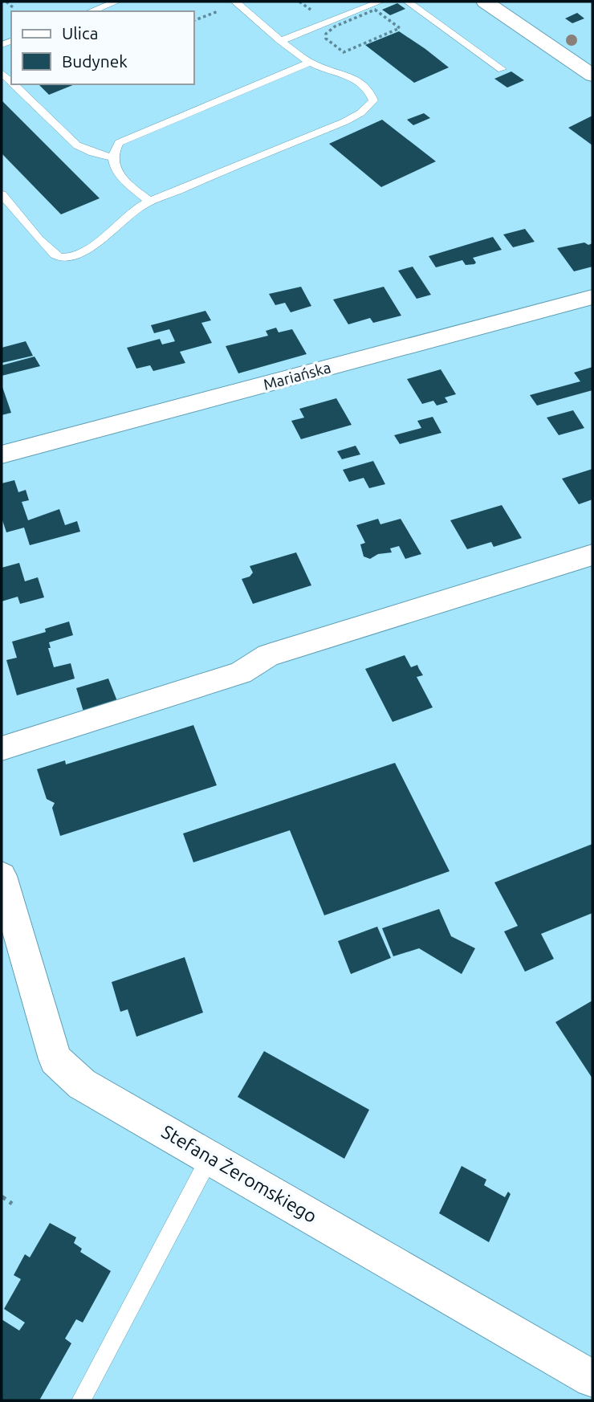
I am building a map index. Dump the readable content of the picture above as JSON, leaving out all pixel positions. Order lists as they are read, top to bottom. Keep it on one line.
{"streets":{"street":["Mariańska","Stefana Żeromskiego"]},"legend":["Ulica","Budynek"]}
